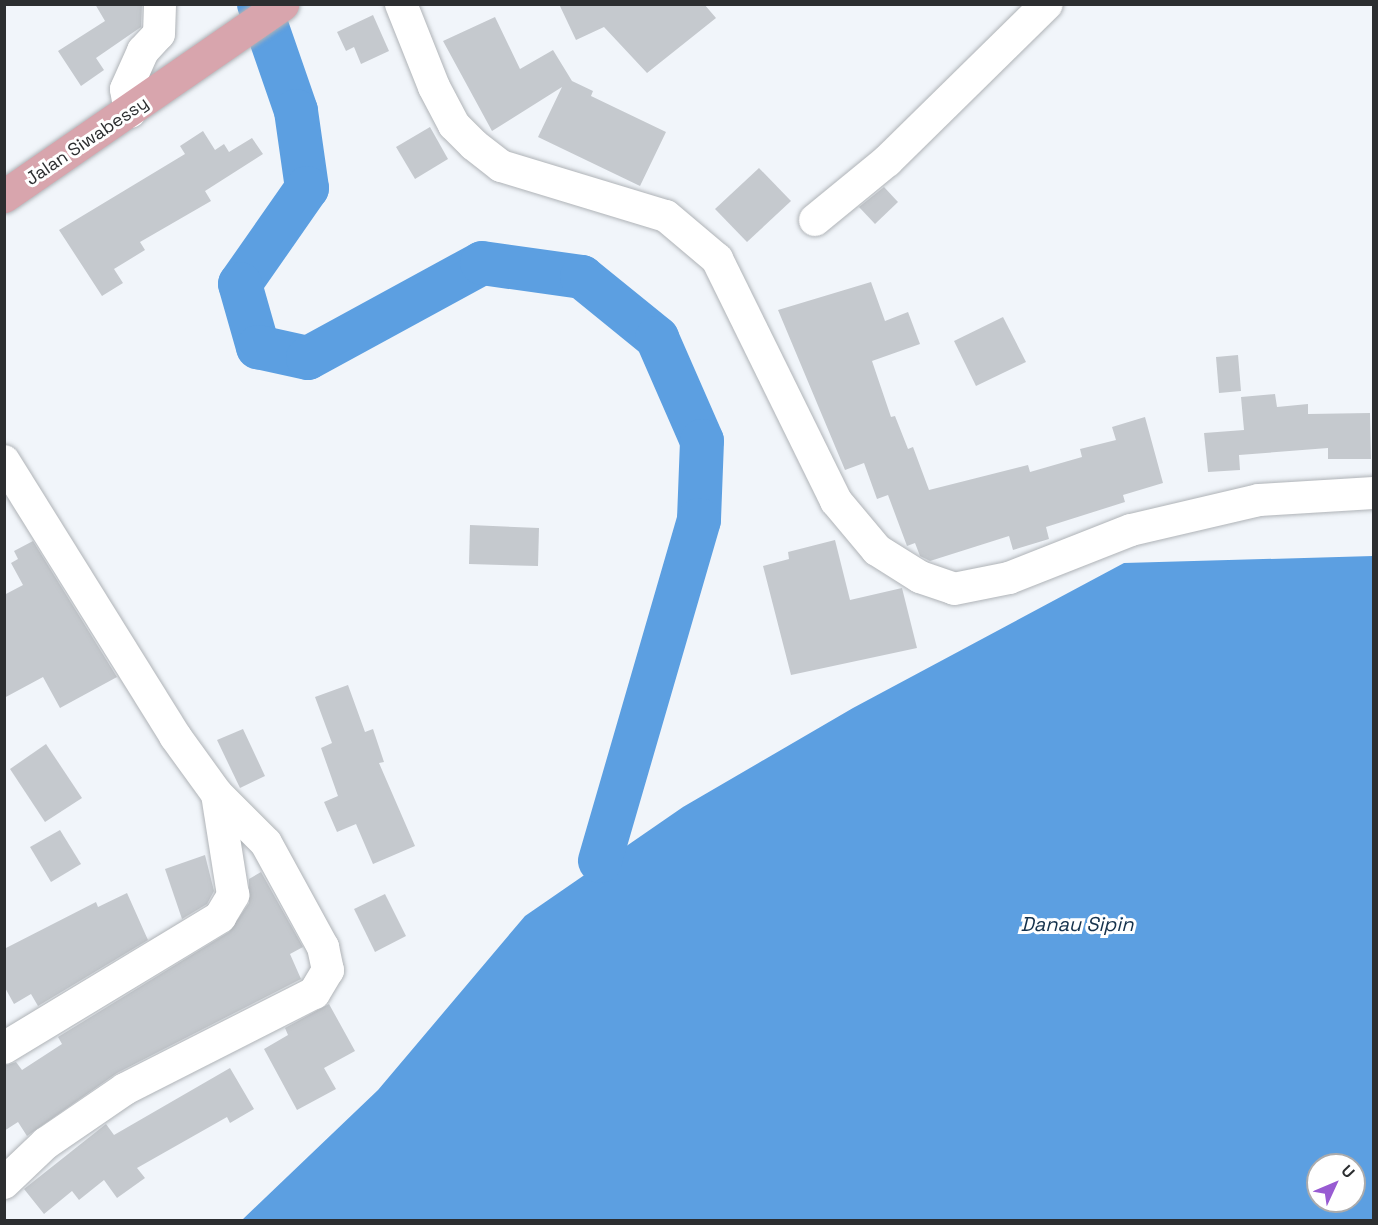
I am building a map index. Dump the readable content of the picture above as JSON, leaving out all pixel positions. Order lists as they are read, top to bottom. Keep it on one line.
{"streets":{"main road":["Jalan Siwabessy"]},"water":["Danau Sipin"],"north":"top right"}
